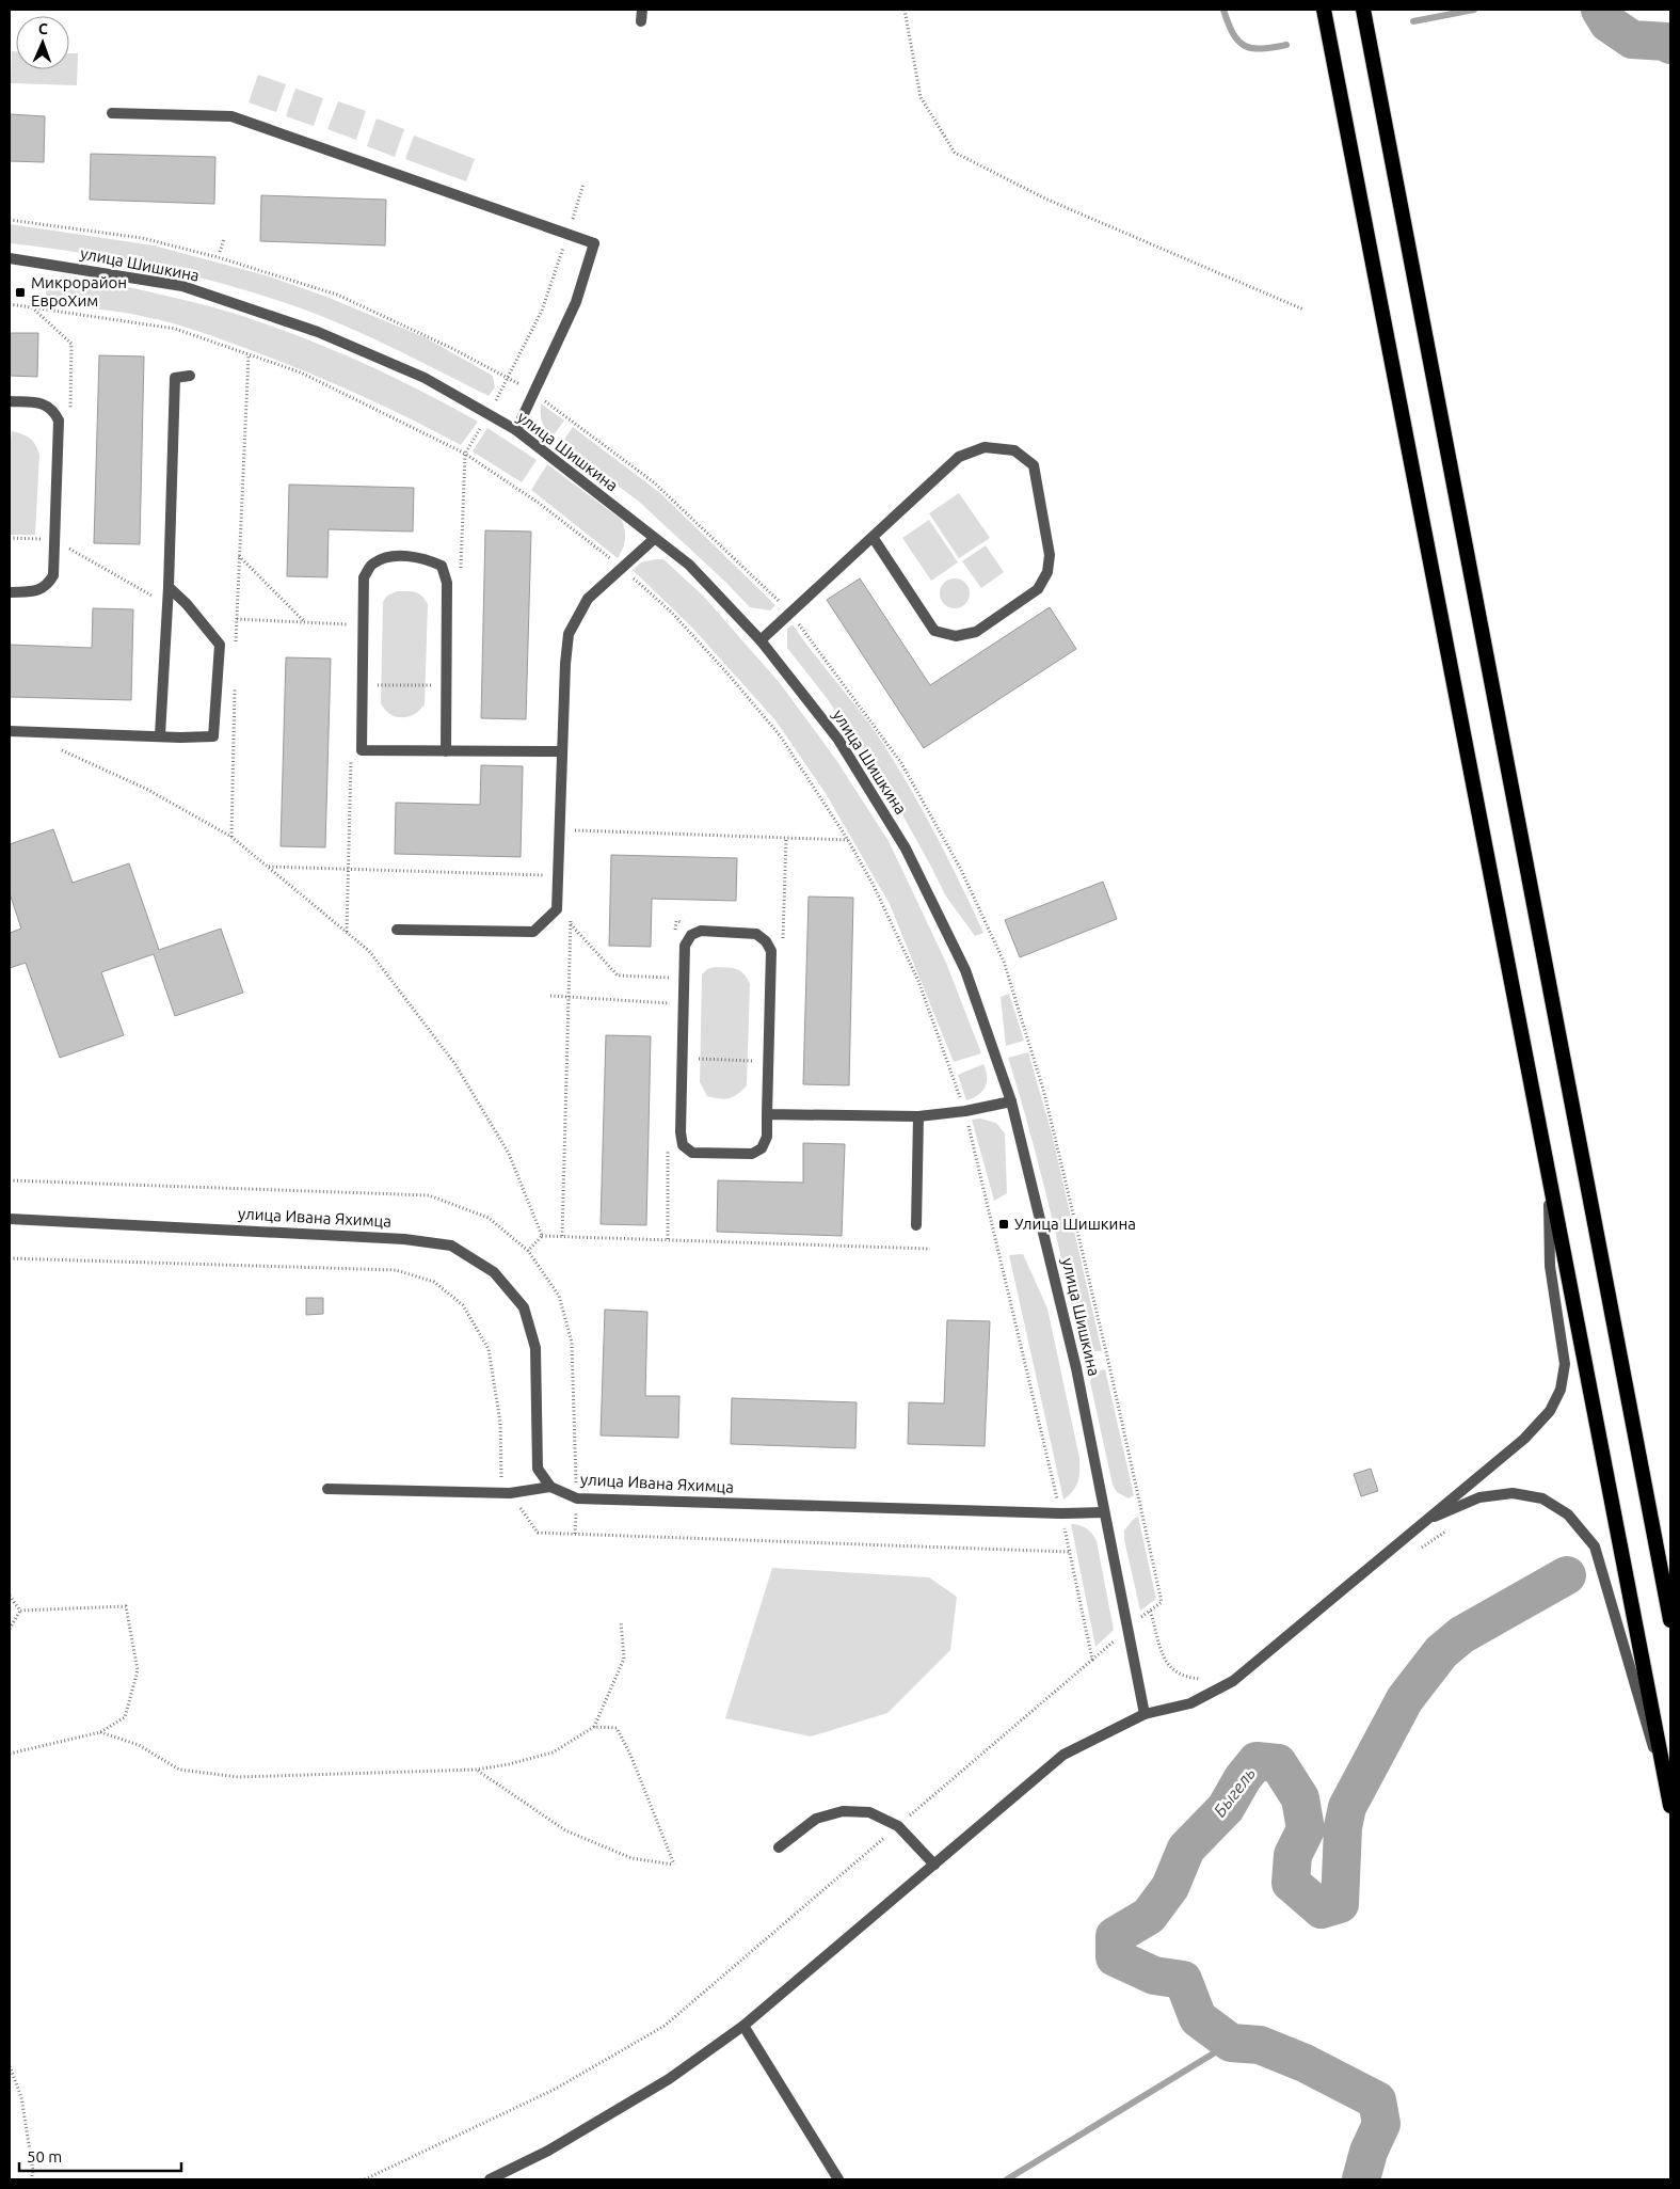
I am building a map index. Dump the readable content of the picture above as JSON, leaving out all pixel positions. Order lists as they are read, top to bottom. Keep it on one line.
{"streets":{"street":["улица Шишкина","улица Ивана Яхимца"]},"crossings":[["улица Шишкина","улица Ивана Яхимца"]],"water":["Быгель"],"places":{"transit":["Микрорайон ЕвроХим","Улица Шишкина"]},"scale_bar":"50 m","north":"top"}
